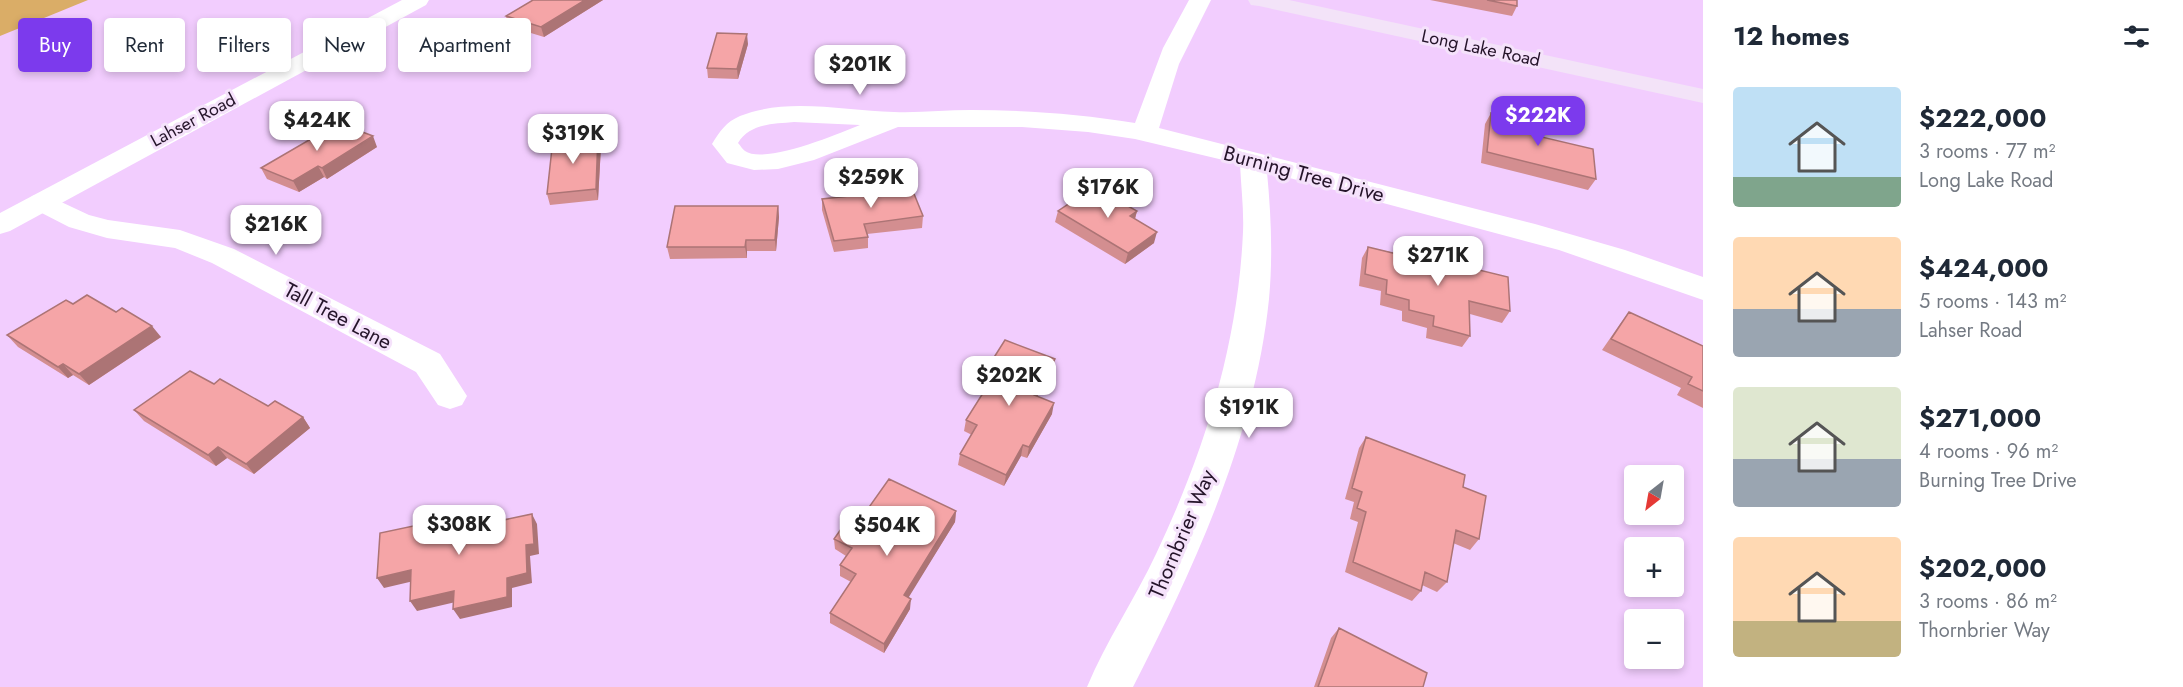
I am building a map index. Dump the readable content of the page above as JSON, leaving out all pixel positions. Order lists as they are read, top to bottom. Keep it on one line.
{"streets":{"main road":["Long Lake Road"],"street":["Lahser Road","Burning Tree Drive","Tall Tree Lane","Thornbrier Way"]},"crossings":[["Lahser Road","Tall Tree Lane"],["Burning Tree Drive","Thornbrier Way"]],"north":"bottom left","page":{"heading":"12 homes","chip":["Buy","Rent","Filters","New","Apartment"],"price":["$201K","$222K","$424K","$319K","$259K","$176K","$216K","$271K","$202K","$191K","$308K","$504K"],"list":[{"name":"$222,000","note":"3 rooms · 77 m² · Long Lake Road"},{"name":"$424,000","note":"5 rooms · 143 m² · Lahser Road"},{"name":"$271,000","note":"4 rooms · 96 m² · Burning Tree Drive"},{"name":"$202,000","note":"3 rooms · 86 m² · Thornbrier Way"}],"map_buttons":["+","−"]}}
